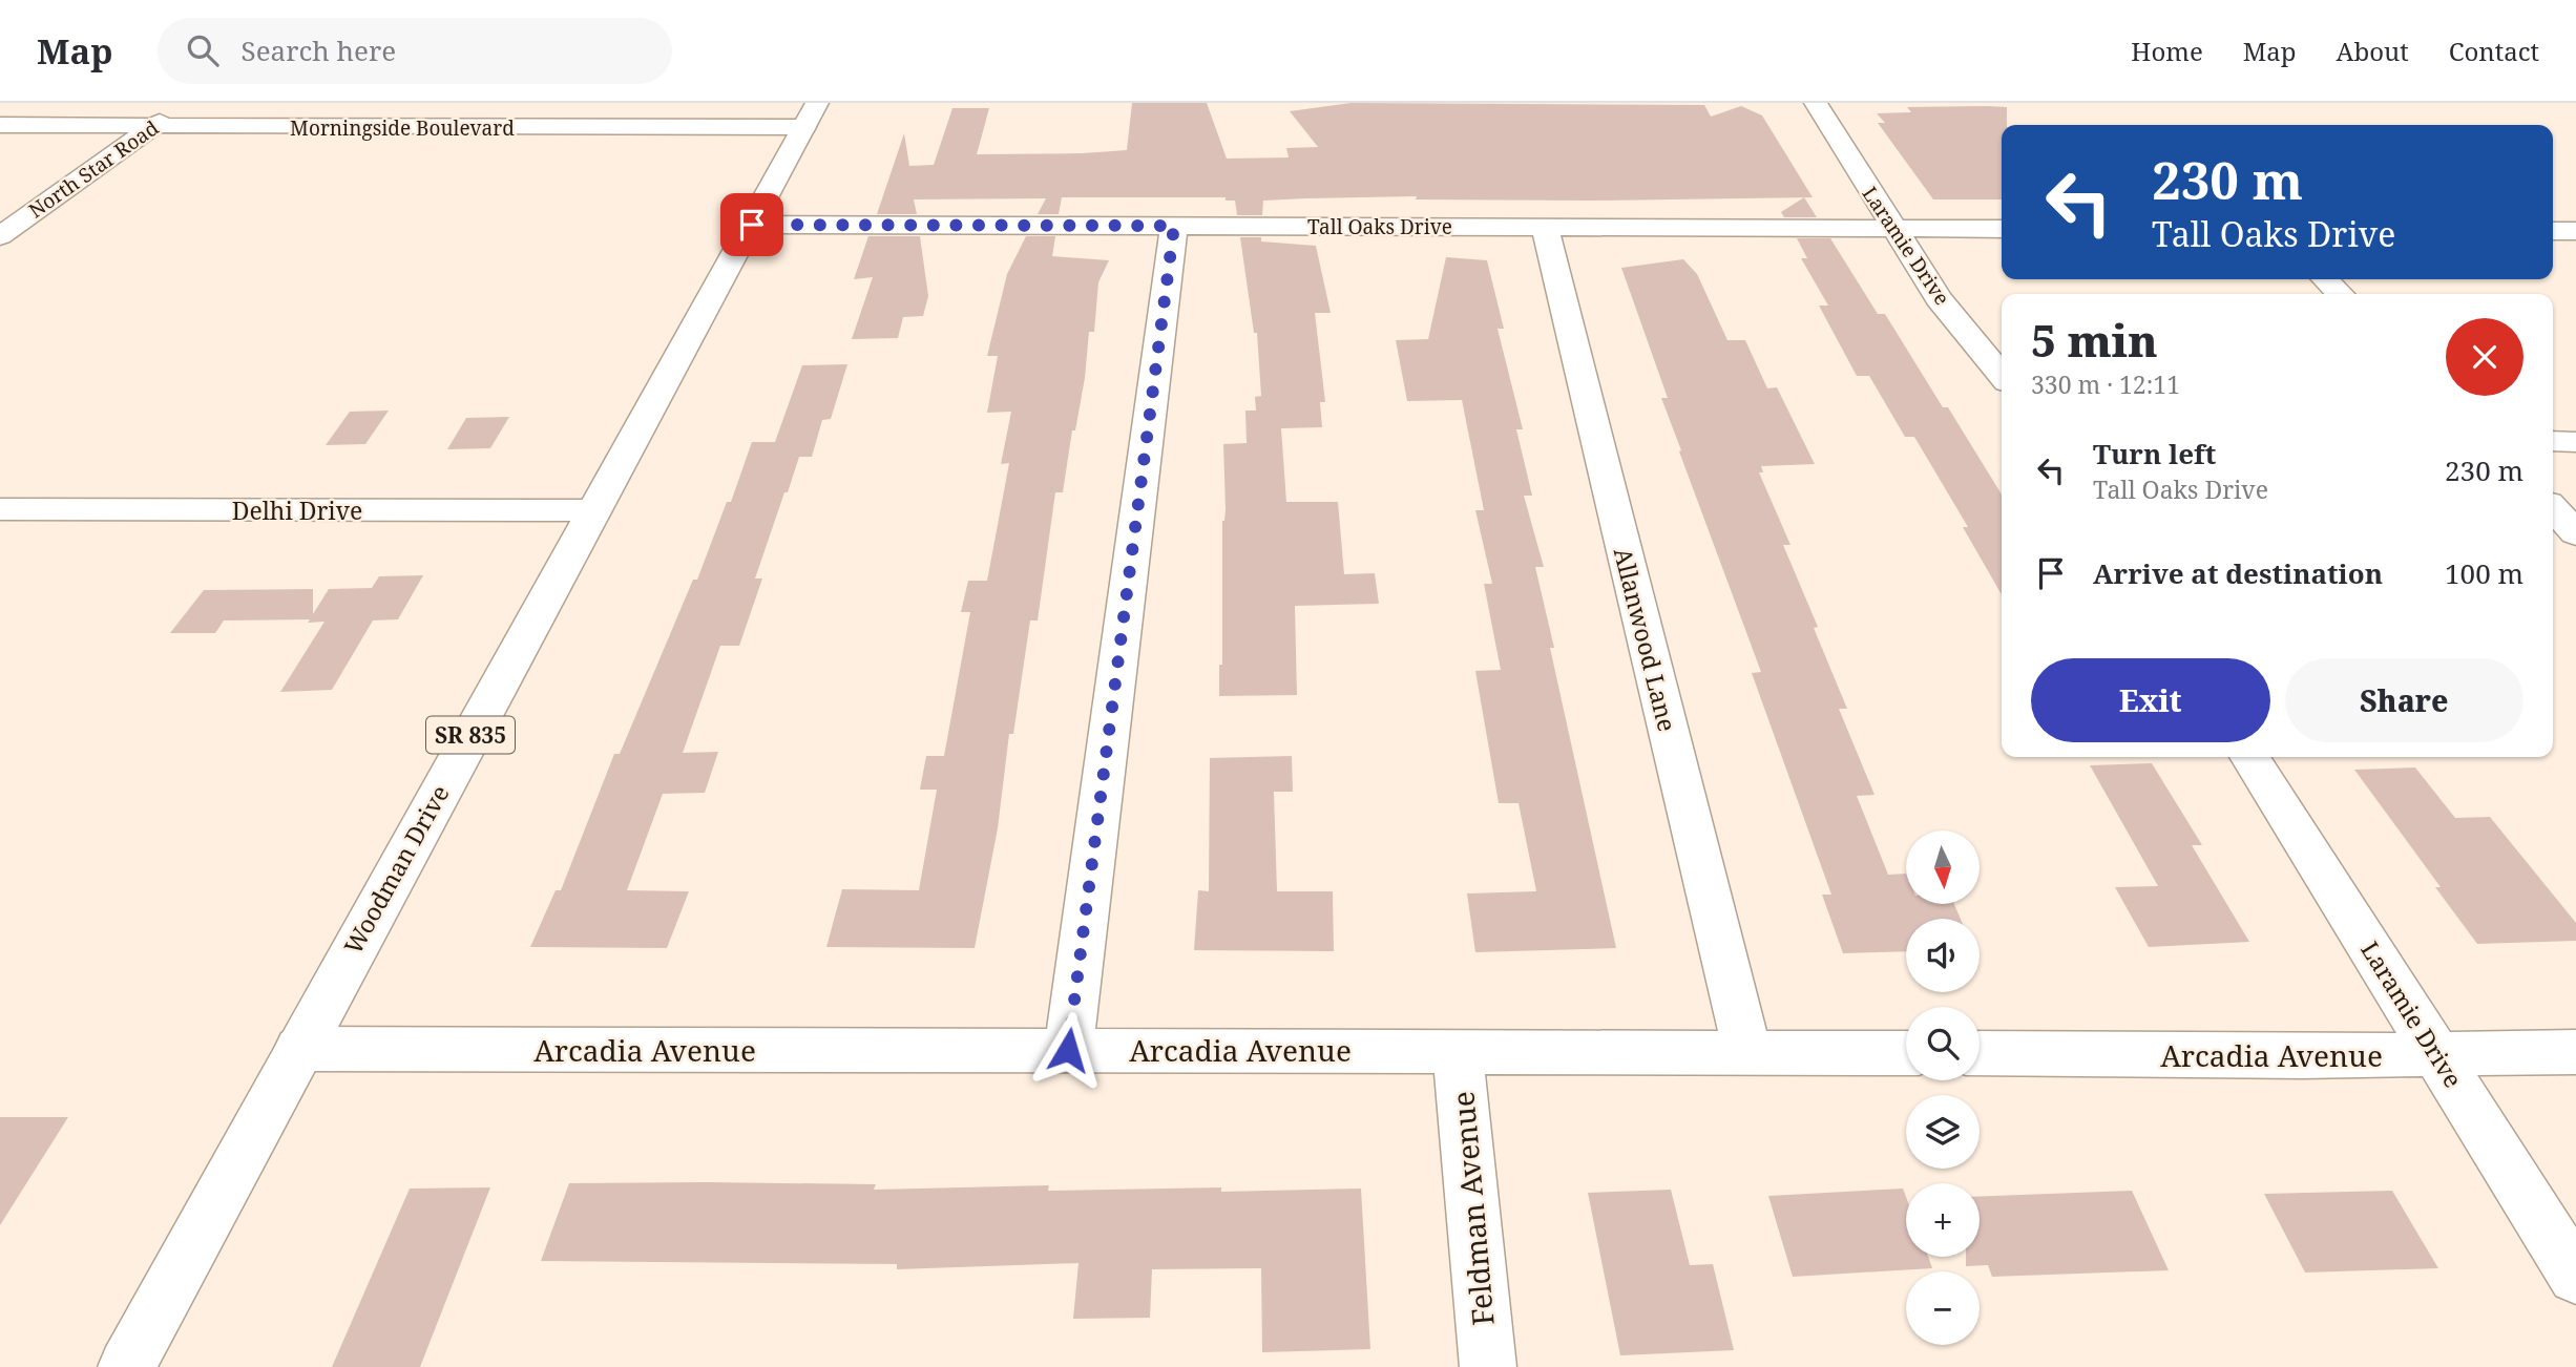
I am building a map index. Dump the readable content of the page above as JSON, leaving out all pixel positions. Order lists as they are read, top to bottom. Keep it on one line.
{"streets":{"street":["Morningside Boulevard","North Star Road","Tall Oaks Drive","Laramie Drive","Delhi Drive","Allanwood Lane","SR 835","Woodman Drive","Arcadia Avenue","Feldman Avenue"]},"crossings":[["Morningside Boulevard","North Star Road"],["Morningside Boulevard","Woodman Drive"],["Tall Oaks Drive","Laramie Drive"],["Tall Oaks Drive","Allanwood Lane"],["Tall Oaks Drive","Woodman Drive"],["Laramie Drive","Arcadia Avenue"],["Delhi Drive","Woodman Drive"],["Allanwood Lane","Arcadia Avenue"],["Woodman Drive","Arcadia Avenue"],["Arcadia Avenue","Feldman Avenue"]],"north":"bottom","page":{"header":"Map","search":"Search here","nav":["Home","Map","About","Contact"],"turn":["230 m","Tall Oaks Drive"],"heading":["5 min","330 m · 12:11"],"list":[{"name":"Turn left","note":"Tall Oaks Drive","value":"230 m"},{"name":"Arrive at destination","value":"100 m"}],"buttons":["Exit","Share"],"map_buttons":["+","−"]}}
